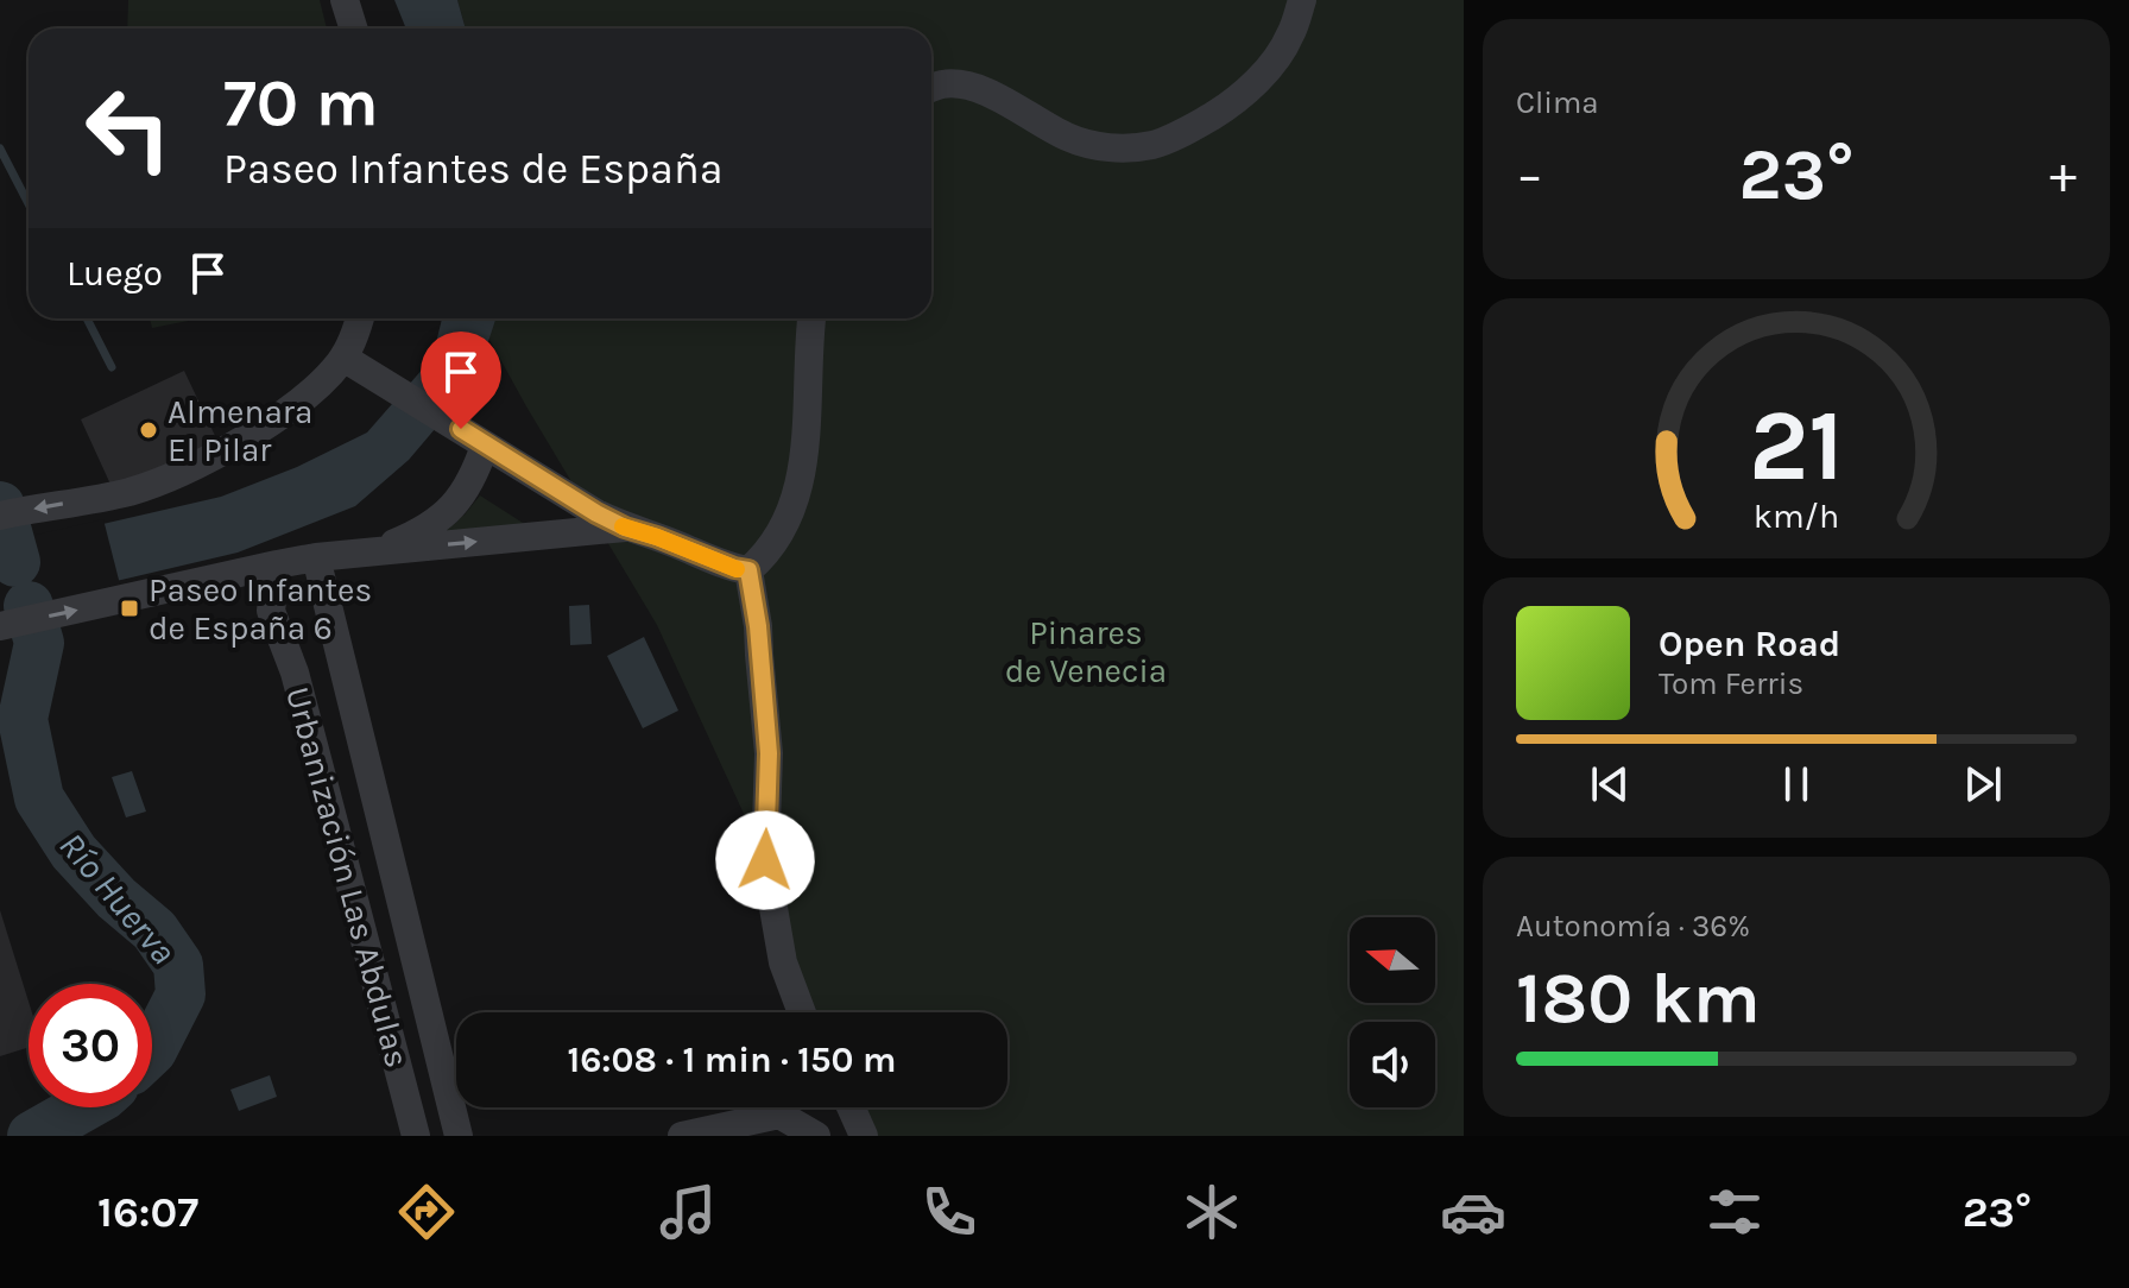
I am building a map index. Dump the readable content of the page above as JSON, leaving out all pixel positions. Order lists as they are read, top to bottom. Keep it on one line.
{"streets":{"street":["Urbanización Las Abdulas"]},"water":["Río Huerva"],"parks":["Pinares de Venecia"],"places":{"other":["Almenara El Pilar"],"transit":["Paseo Infantes de España 6"]},"north":"left","page":{"tile":["Clima",["Autonomía · 36%","180 km"]],"turn":["70 m","Paseo Infantes de España"],"heat":["−","23°","+"],"then":"Luego","song":["Open Road","Tom Ferris"],"limit":"30","trip":"16:08 · 1 min · 150 m","tabs":["16:07","23°"],"gauge":["21","km/h"]}}
